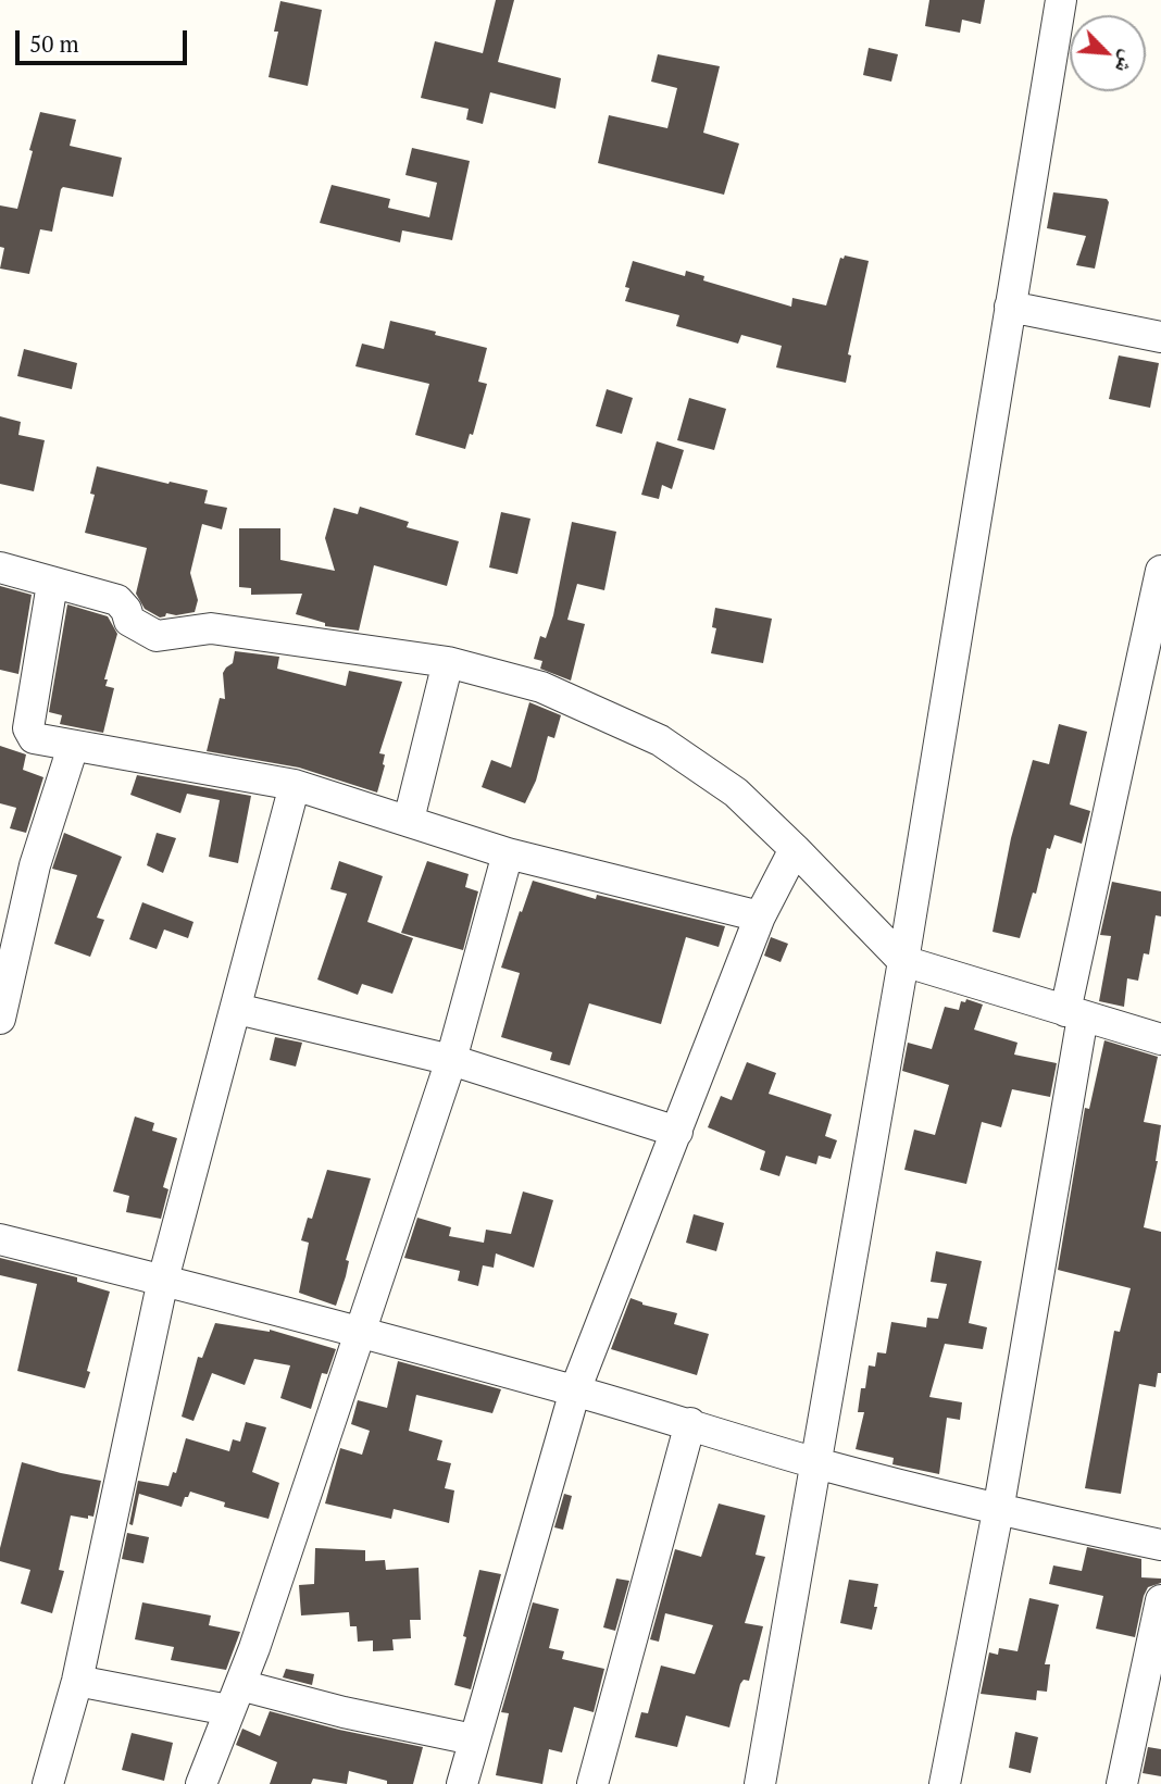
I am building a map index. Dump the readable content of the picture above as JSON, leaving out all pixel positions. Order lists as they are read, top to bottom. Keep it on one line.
{"scale_bar":"50 m","north":"bottom right"}
